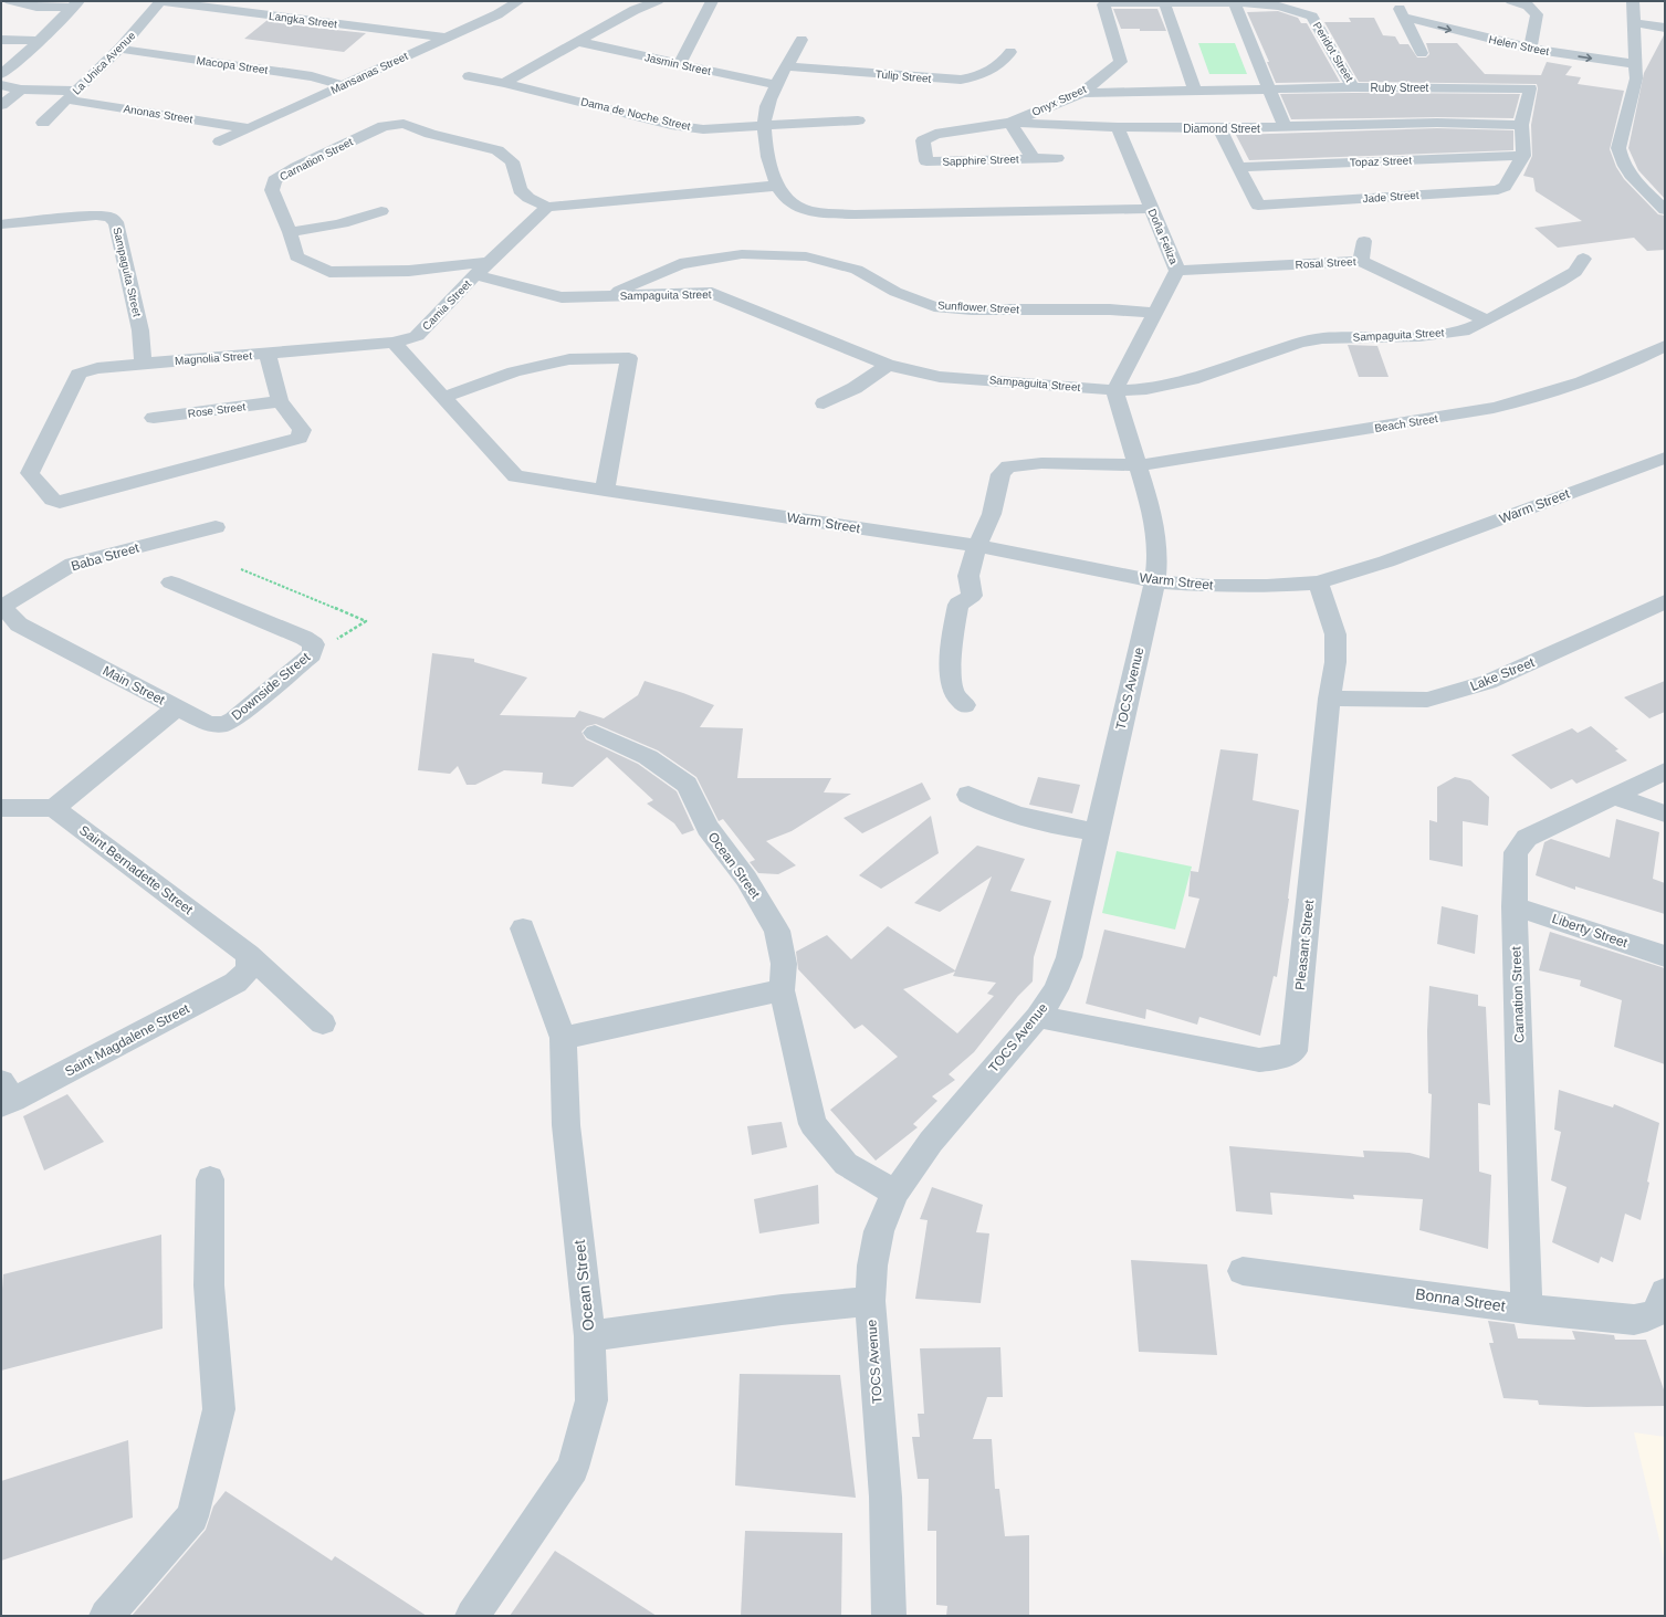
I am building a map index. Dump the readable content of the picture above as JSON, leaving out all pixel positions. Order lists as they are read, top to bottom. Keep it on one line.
{"streets":{"street":["Langka Street","Helen Street","Peridot Street","La Unica Avenue","Jasmin Street","Macopa Street","Mansanas Street","Tulip Street","Ruby Street","Onyx Street","Anonas Street","Dama de Noche Street","Diamond Street","Carnation Street","Sapphire Street","Topaz Street","Jade Street","Doña Feliza","Rosal Street","Sampaguita Street","Camia Street","Sunflower Street","Magnolia Street","Rose Street","Beach Street","Warm Street","Baba Street","Lake Street","Main Street","Downside Street","TOCS Avenue","Ocean Street","Saint Bernadette Street","Liberty Street","Pleasant Street","Saint Magdalene Street","Bonna Street"]},"crossings":[["Langka Street","La Unica Avenue"],["Langka Street","Mansanas Street"],["Peridot Street","Ruby Street"],["Peridot Street","Onyx Street"],["La Unica Avenue","Macopa Street"],["La Unica Avenue","Anonas Street"],["Macopa Street","Mansanas Street"],["Mansanas Street","Anonas Street"],["Ruby Street","Onyx Street"],["Ruby Street","Diamond Street"],["Onyx Street","Diamond Street"],["Diamond Street","Sapphire Street"],["Diamond Street","Jade Street"],["Diamond Street","Doña Feliza"],["Carnation Street","Camia Street"],["Carnation Street","Liberty Street"],["Carnation Street","Bonna Street"],["Topaz Street","Jade Street"],["Doña Feliza","Rosal Street"],["Doña Feliza","Sampaguita Street"],["Doña Feliza","Sunflower Street"],["Doña Feliza","TOCS Avenue"],["Rosal Street","Sampaguita Street"],["Sampaguita Street","Camia Street"],["Sampaguita Street","Sunflower Street"],["Sampaguita Street","Magnolia Street"],["Sampaguita Street","TOCS Avenue"],["Camia Street","Magnolia Street"],["Camia Street","Warm Street"],["Magnolia Street","Rose Street"],["Beach Street","Warm Street"],["Beach Street","TOCS Avenue"],["Warm Street","TOCS Avenue"],["Warm Street","Pleasant Street"],["Baba Street","Main Street"],["Lake Street","Pleasant Street"],["Main Street","Downside Street"],["Main Street","Saint Bernadette Street"],["TOCS Avenue","Ocean Street"],["TOCS Avenue","Pleasant Street"],["Saint Bernadette Street","Saint Magdalene Street"]],"one_way":["Helen Street"]}
